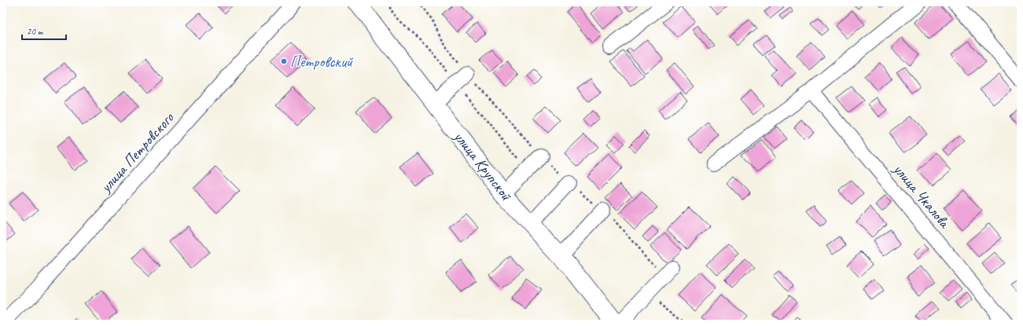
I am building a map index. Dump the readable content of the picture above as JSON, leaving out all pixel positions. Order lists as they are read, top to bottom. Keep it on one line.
{"streets":{"main road":["улица Крупской"],"street":["улица Петровского","улица Чкалова"]},"places":["Петровский"],"scale_bar":"20 m"}
